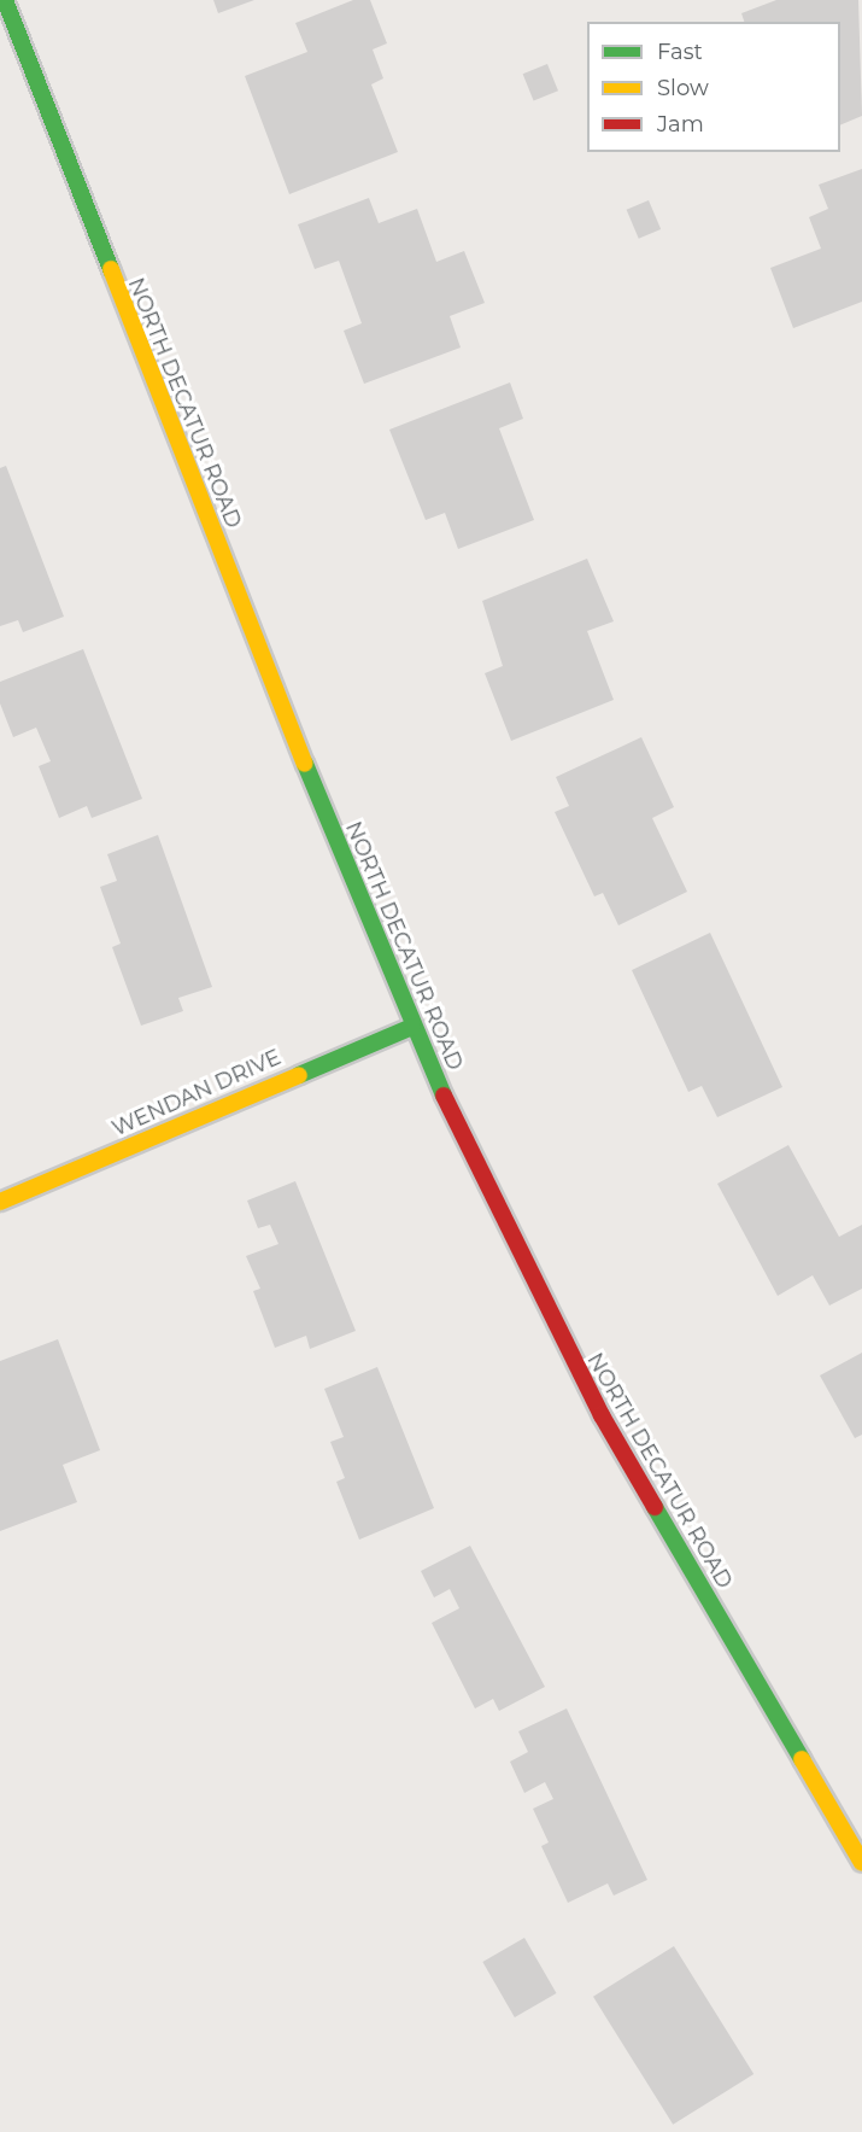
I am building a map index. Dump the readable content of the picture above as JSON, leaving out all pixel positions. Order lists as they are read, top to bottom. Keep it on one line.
{"streets":{"main road":["NORTH DECATUR ROAD","WENDAN DRIVE"]},"crossings":[["NORTH DECATUR ROAD","WENDAN DRIVE"]],"legend":["Fast","Slow","Jam"]}
